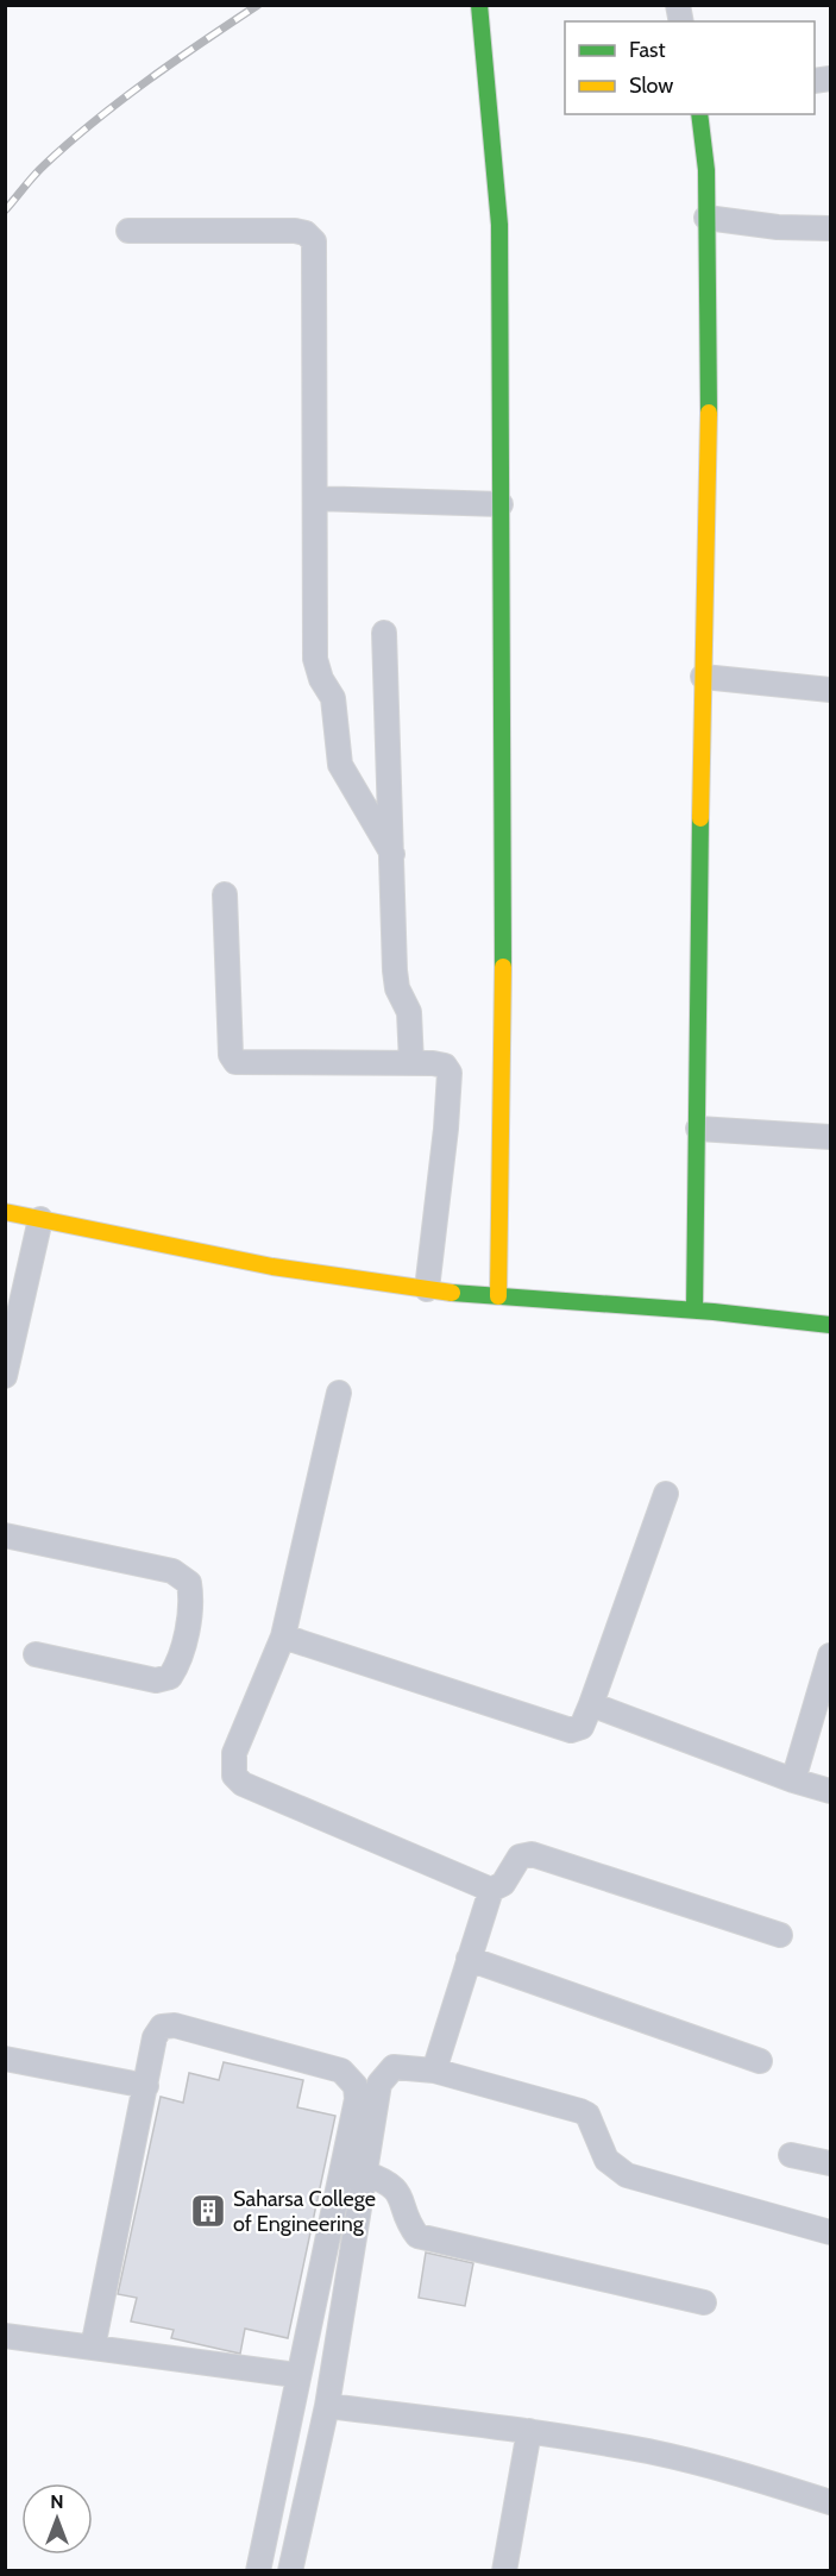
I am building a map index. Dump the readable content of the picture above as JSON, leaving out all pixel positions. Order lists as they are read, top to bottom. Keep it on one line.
{"places":{"building":["Saharsa College of Engineering"]},"legend":["Fast","Slow"],"north":"top"}
